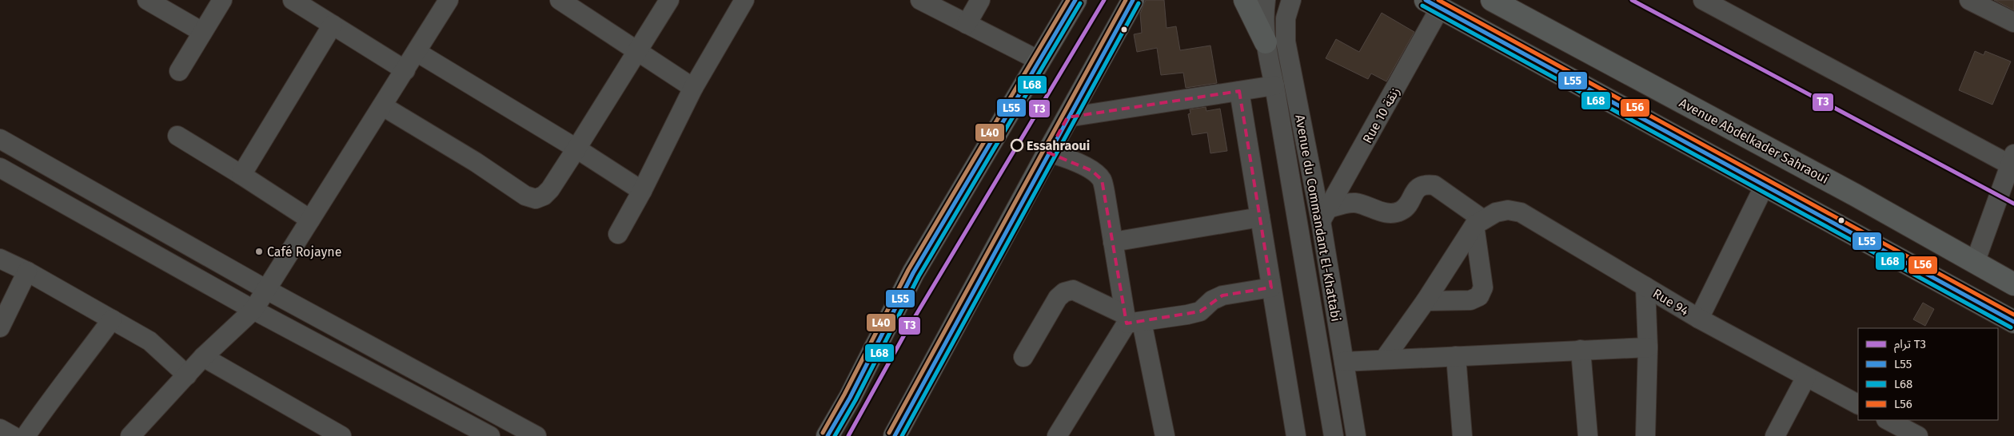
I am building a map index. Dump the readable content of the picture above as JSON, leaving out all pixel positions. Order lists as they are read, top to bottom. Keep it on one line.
{"streets":{"main road":["Avenue Abdelkader Sahraoui"],"street":["Rue 10 زنقة","Avenue du Commandant El-Khattabi","Rue 94"]},"crossings":[["Rue 10 زنقة","Avenue du Commandant El-Khattabi"]],"places":["Essahraoui","Café Rojayne"],"lines":["tram line T3","transit line L55","transit line L56","transit line L40","transit line L68"],"legend":["ترام T3","L55","L68","L56"]}
